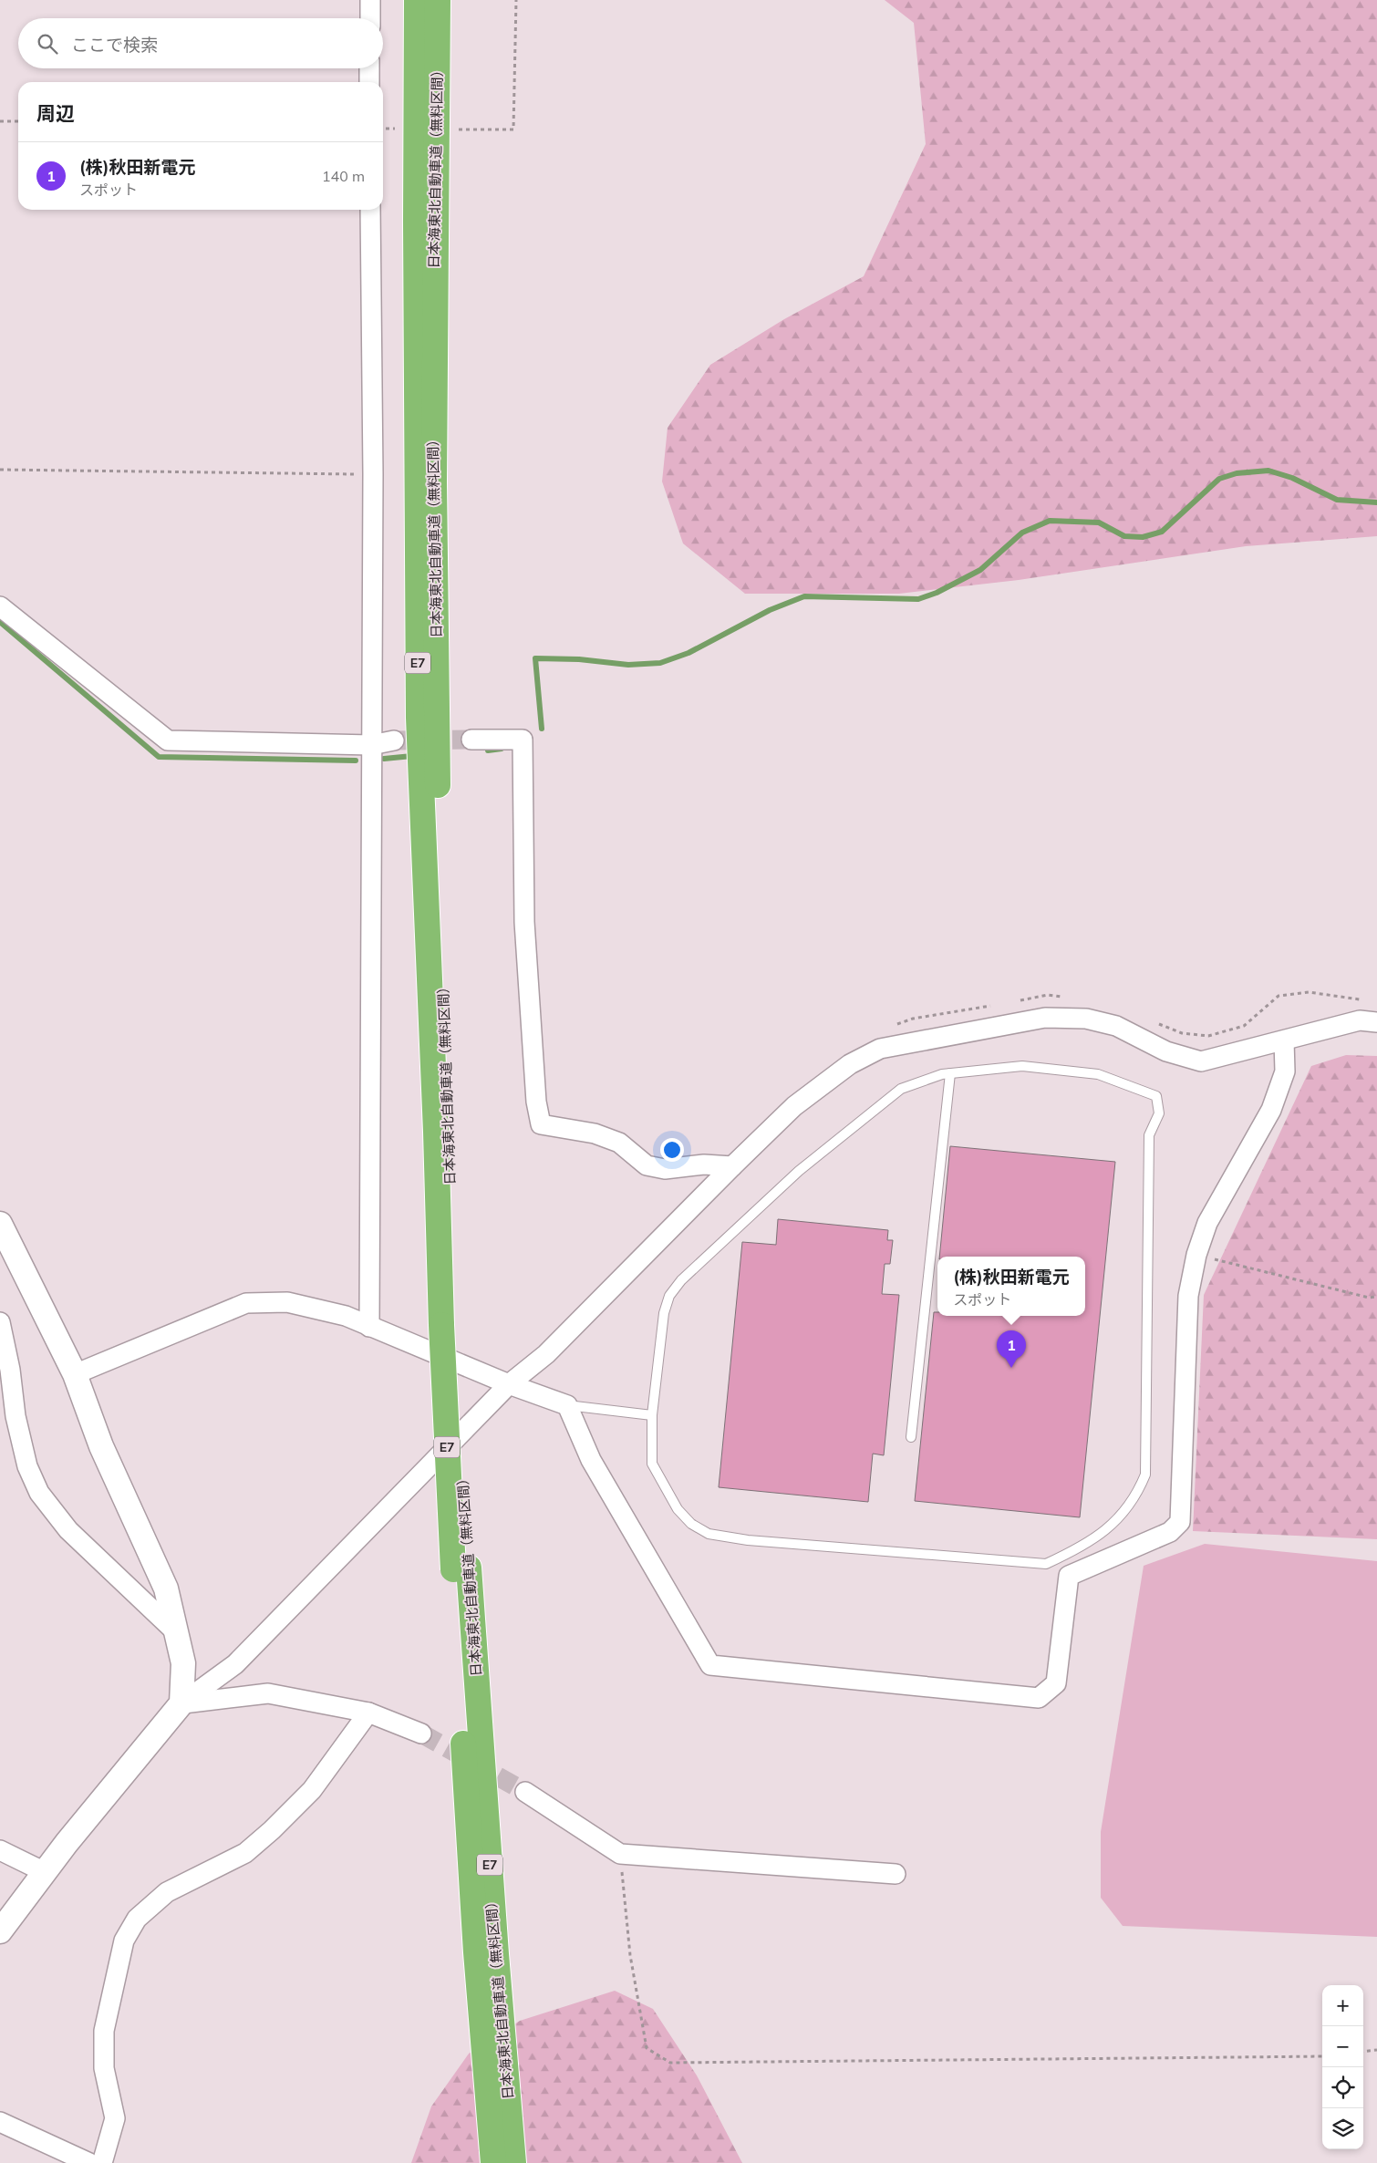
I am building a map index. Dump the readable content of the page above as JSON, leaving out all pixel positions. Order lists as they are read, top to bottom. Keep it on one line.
{"streets":{"highway":["日本海東北自動車道（無料区間）","E7"]},"page":{"search":"ここで検索","heading":"周辺","list":[{"mark":"1","name":"(株)秋田新電元","note":"スポット","value":"140 m"}],"popup":["(株)秋田新電元","スポット"],"pins":"1","map_buttons":["+","−"]}}
